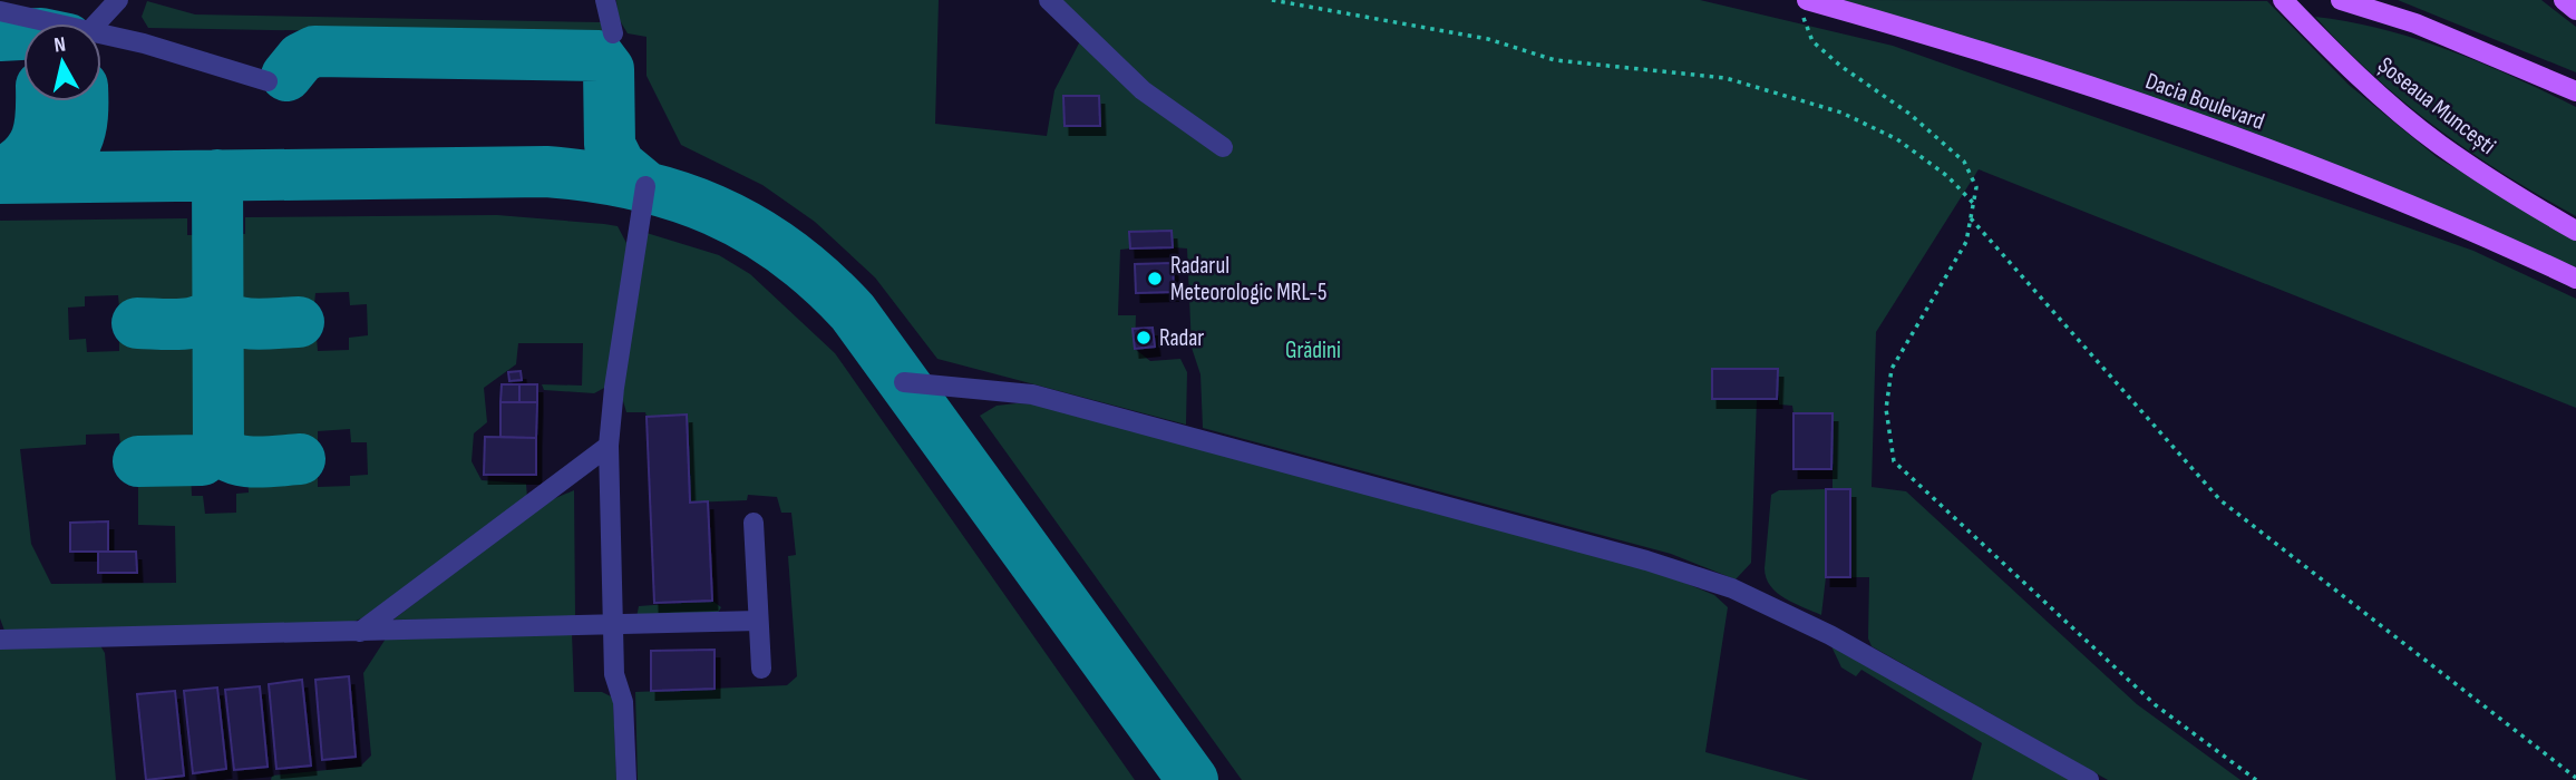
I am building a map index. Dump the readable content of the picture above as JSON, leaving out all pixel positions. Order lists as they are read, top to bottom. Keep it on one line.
{"streets":{"main road":["Dacia Boulevard","Șoseaua Muncești"]},"parks":["Grădini"],"places":["Radarul Meteorologic MRL-5","Radar"],"north":"top"}
